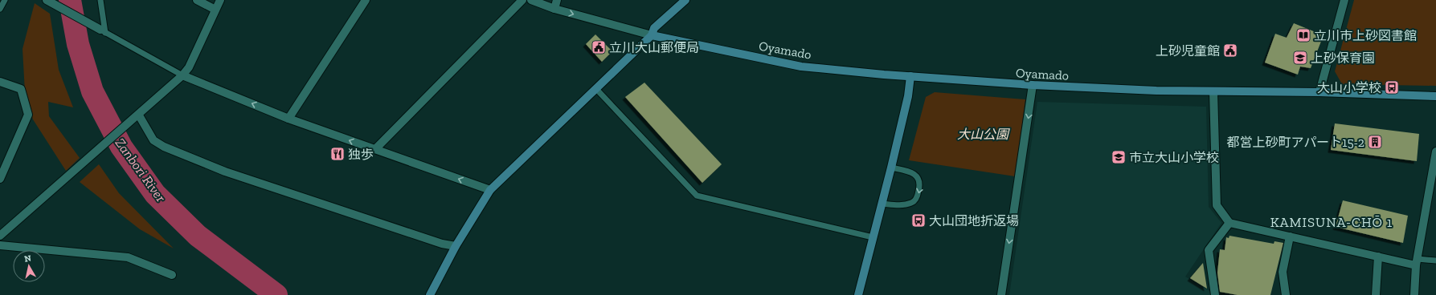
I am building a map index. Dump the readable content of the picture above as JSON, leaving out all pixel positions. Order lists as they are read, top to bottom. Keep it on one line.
{"streets":{"street":["Oyamado"]},"districts":["KAMISUNA-CHŌ 1"],"water":["Zanbori River"],"parks":["大山公園"],"places":{"library":["立川市上砂図書館"],"public building":["立川大山郵便局","上砂児童館"],"school or university":["上砂保育園","市立大山小学校"],"bus stop":["大山小学校","大山団地折返場"],"building":["都営上砂町アパート15-2"],"restaurant":["独歩"]},"north":"top"}
